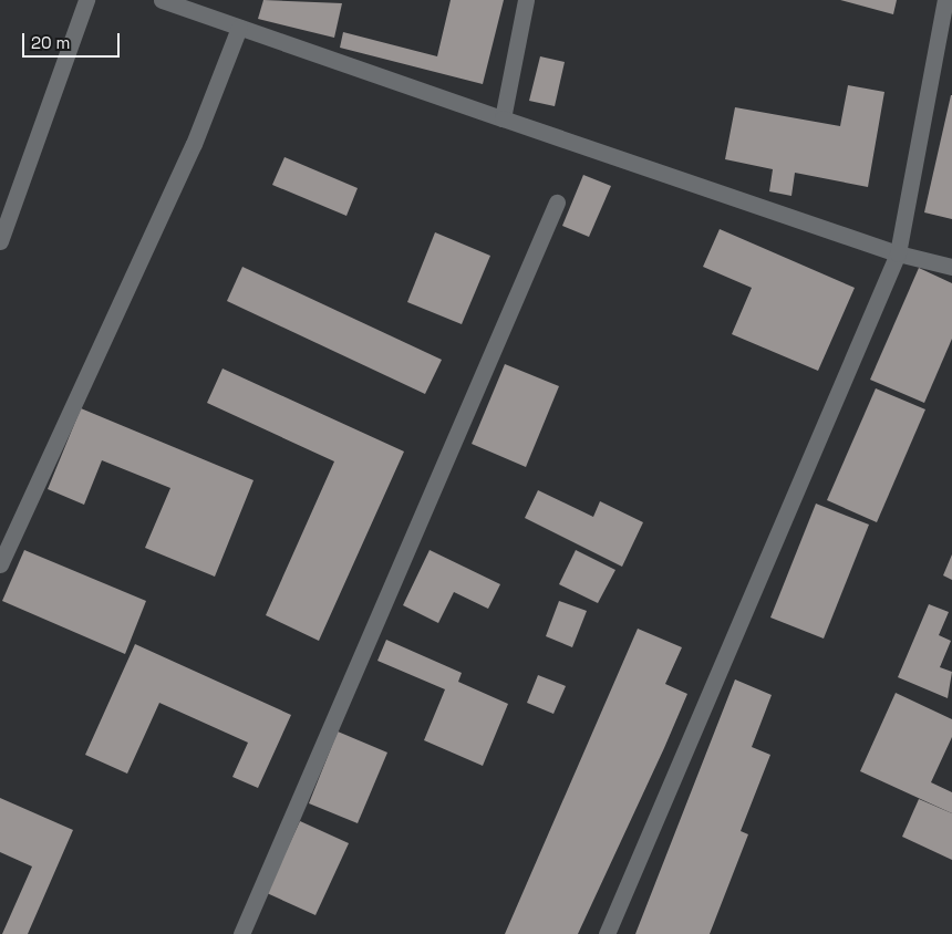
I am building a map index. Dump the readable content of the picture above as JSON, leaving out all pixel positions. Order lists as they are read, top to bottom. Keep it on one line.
{"scale_bar":"20 m"}
